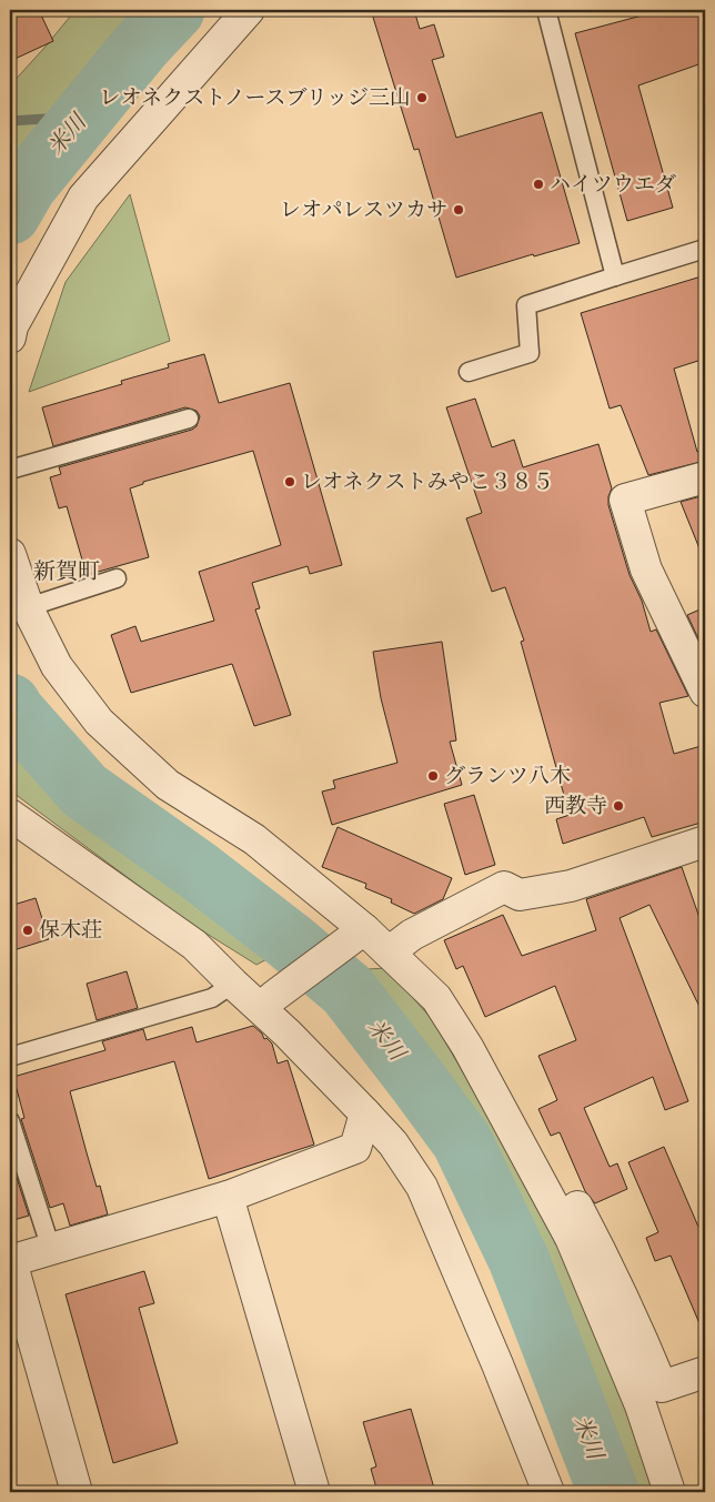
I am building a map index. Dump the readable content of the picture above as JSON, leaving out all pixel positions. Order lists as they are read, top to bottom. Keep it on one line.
{"districts":["新賀町"],"water":["米川"],"places":["レオネクストノースブリッジ三山","ハイツウエダ","レオパレスツカサ","レオネクストみやこ３８５","グランツ八木","西教寺","保木荘"]}
